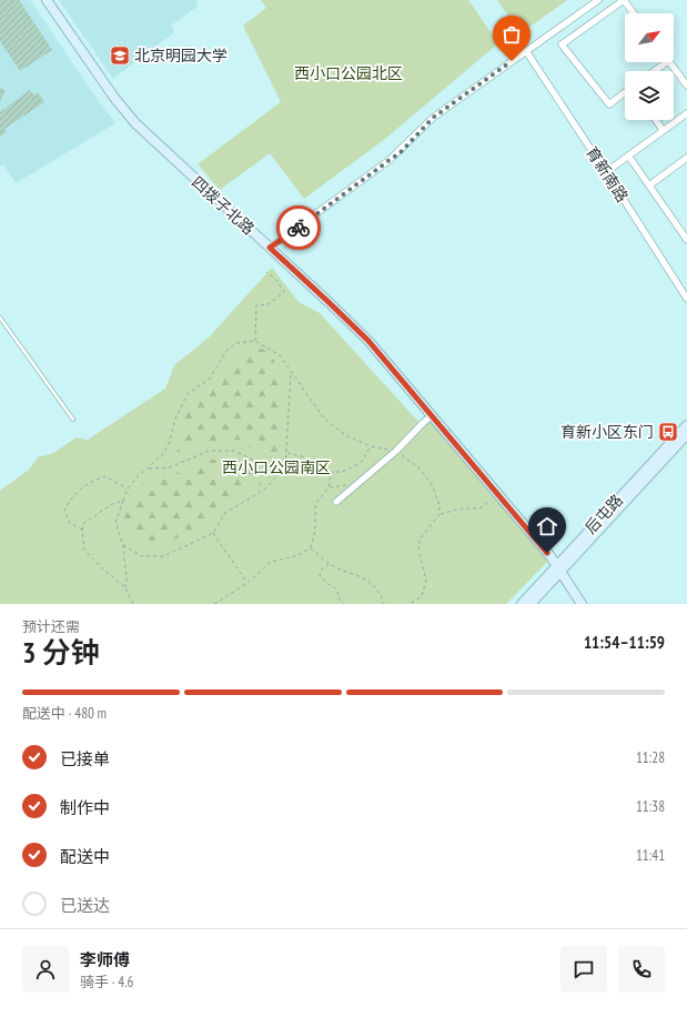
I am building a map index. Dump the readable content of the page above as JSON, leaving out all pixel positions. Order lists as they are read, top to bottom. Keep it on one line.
{"streets":{"street":["育新南路","四拨子北路","后屯路"]},"crossings":[["四拨子北路","后屯路"]],"parks":["西小口公园北区","西小口公园南区"],"places":{"school or university":["北京明园大学"],"bus stop":["育新小区东门"]},"north":"top right","page":{"heading":["3 分钟","预计还需","11:54–11:59"],"panel":["李师傅","骑手 · 4.6"],"bar":"配送中 · 480 m","list":[["已接单","11:28"],["制作中","11:38"],["配送中","11:41"],"已送达"]}}
